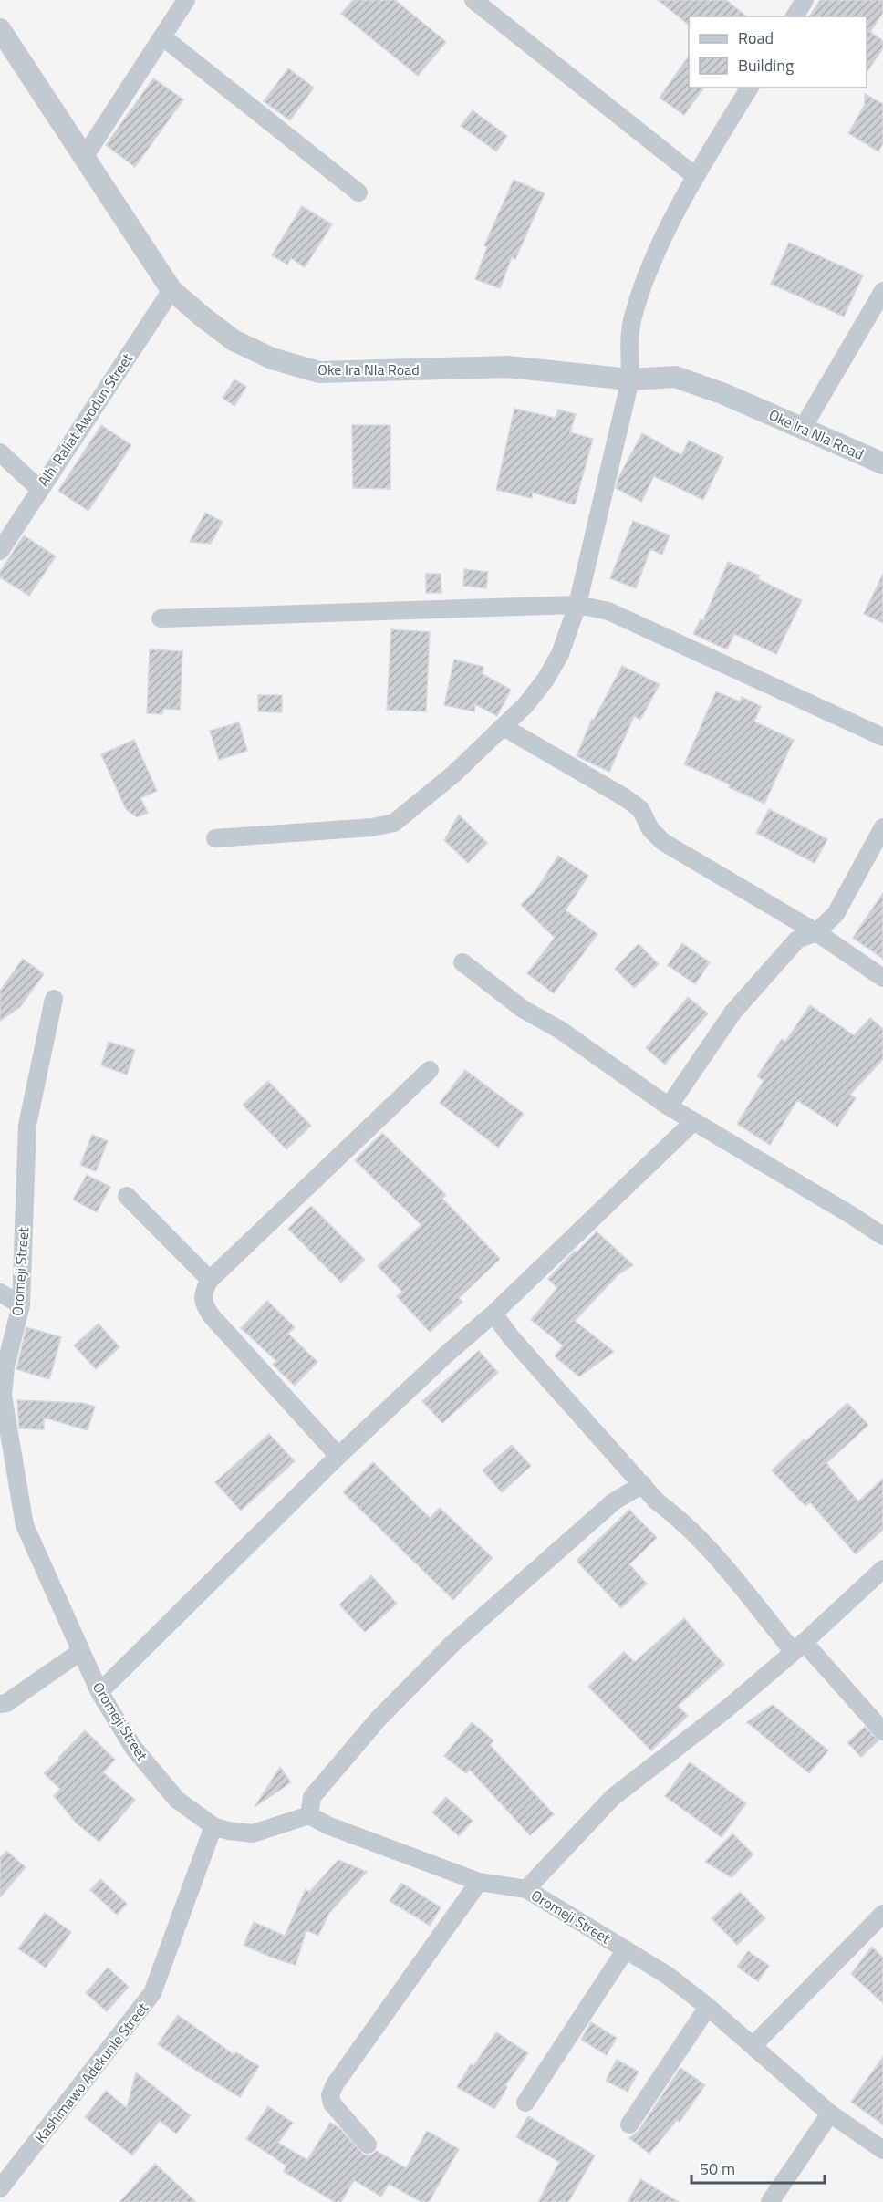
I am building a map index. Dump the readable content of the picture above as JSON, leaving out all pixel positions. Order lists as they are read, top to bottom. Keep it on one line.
{"streets":{"street":["Oke Ira Nla Road","Alh. Raliat Awodun Street","Oromeji Street","Kashimawo Adekunle Street"]},"crossings":[["Oke Ira Nla Road","Alh. Raliat Awodun Street"],["Oromeji Street","Kashimawo Adekunle Street"]],"legend":["Road","Building"],"scale_bar":"50 m"}
